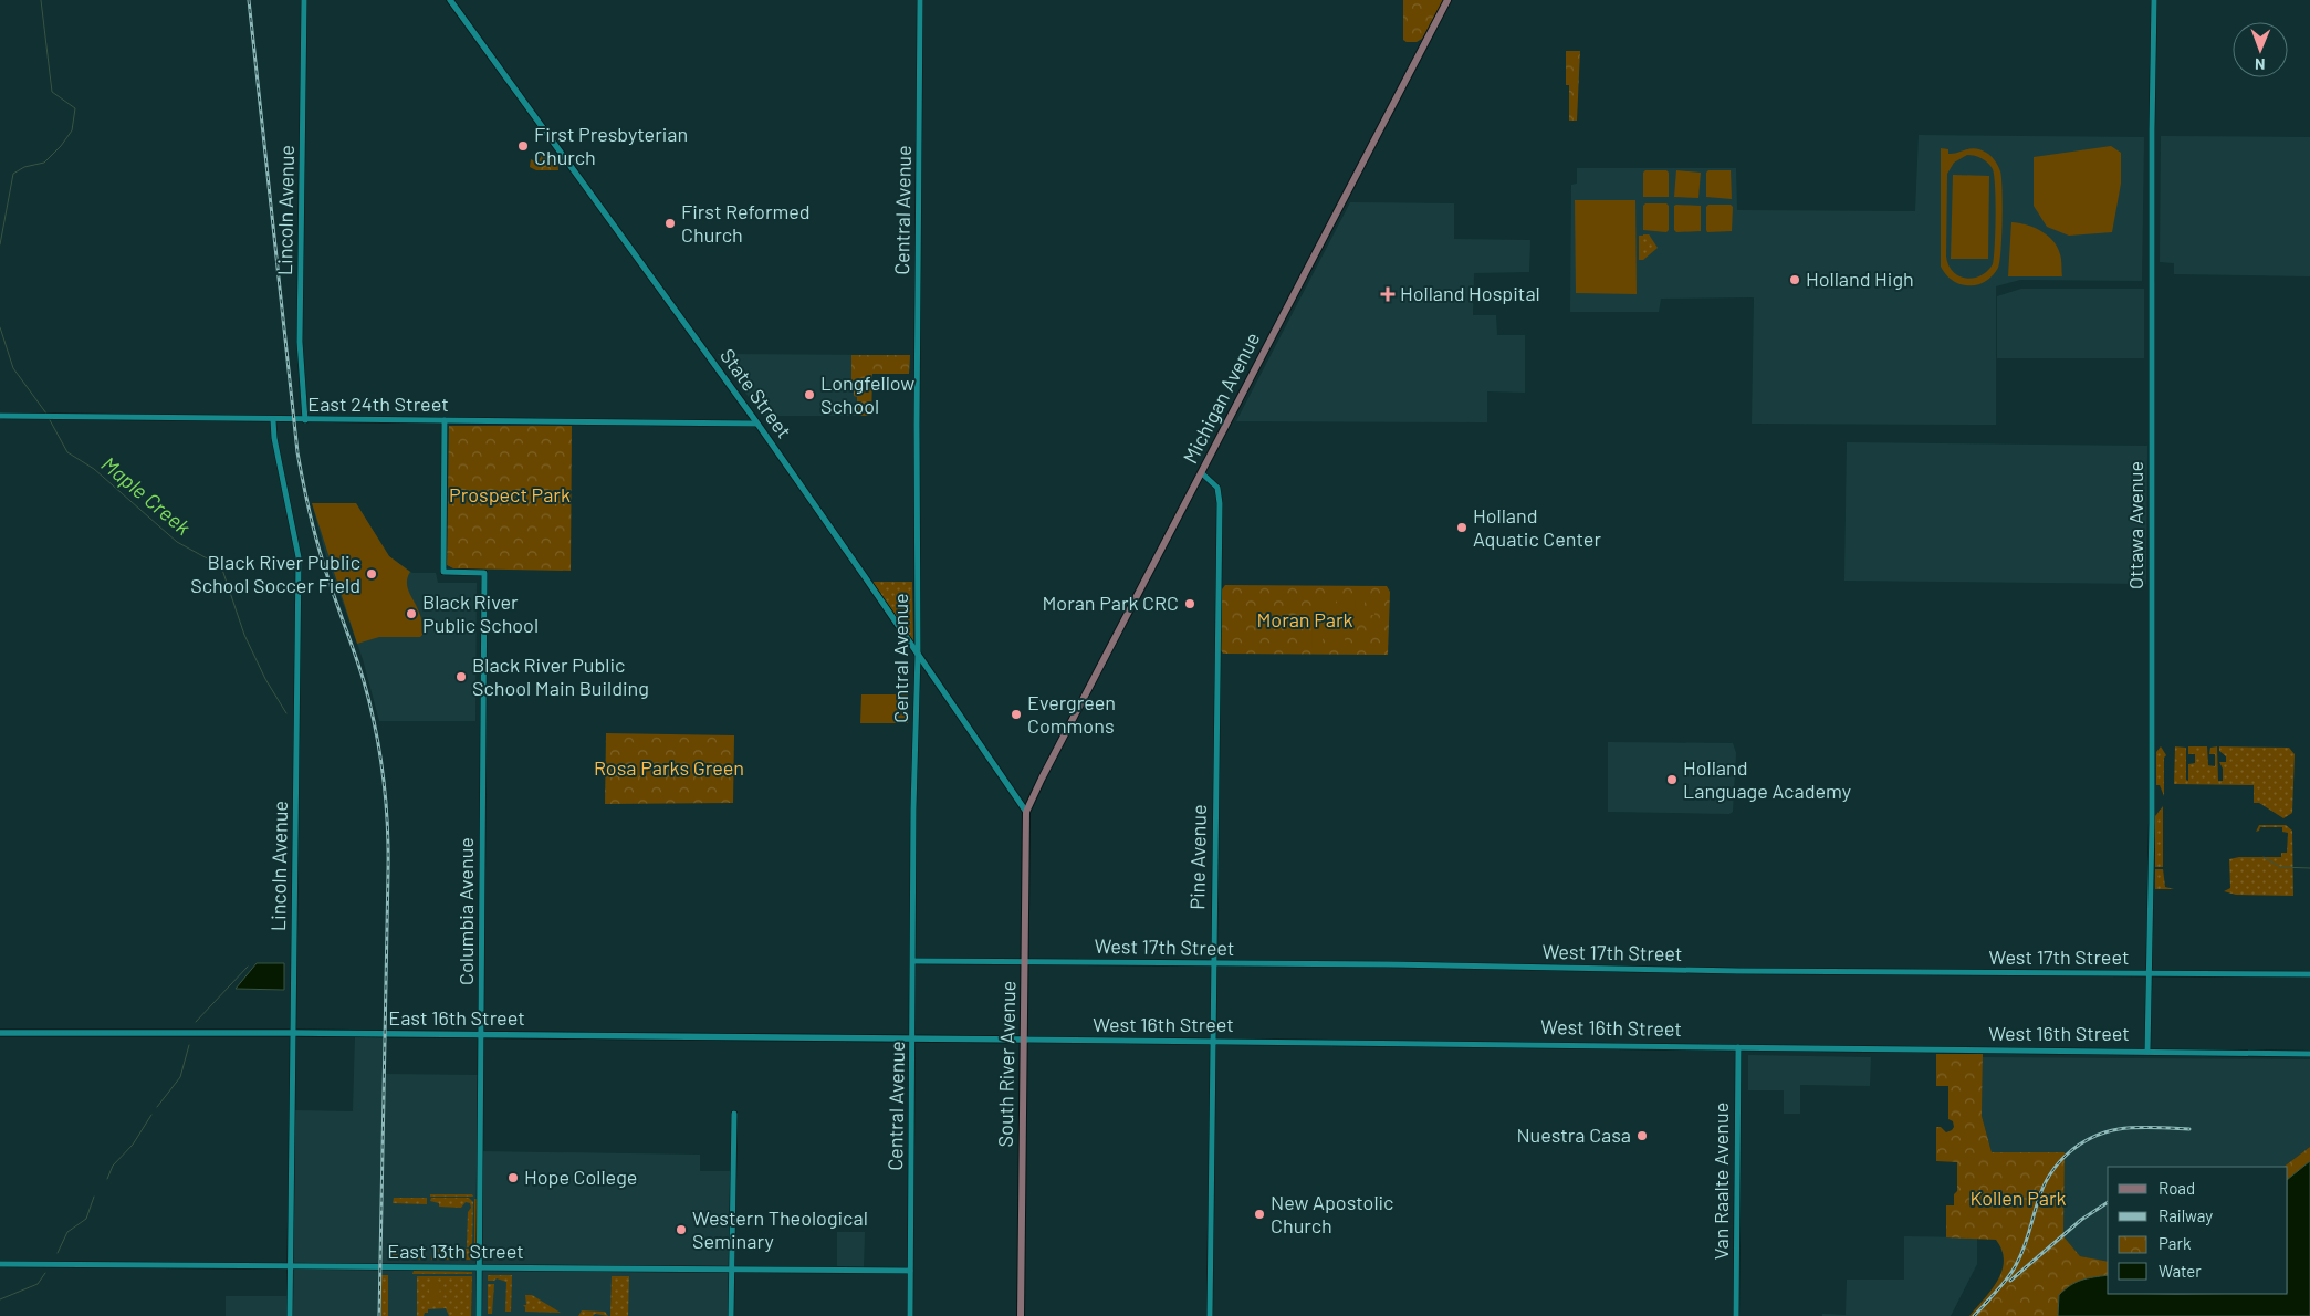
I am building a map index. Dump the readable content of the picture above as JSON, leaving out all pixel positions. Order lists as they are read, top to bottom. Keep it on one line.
{"streets":{"main road":["State Street","Michigan Avenue","East 16th Street","West 16th Street","South River Avenue"],"street":["Lincoln Avenue","Central Avenue","East 24th Street","Ottawa Avenue","Pine Avenue","Columbia Avenue","West 17th Street","Van Raalte Avenue","East 13th Street"]},"crossings":[["Lincoln Avenue","East 24th Street"],["Lincoln Avenue","East 16th Street"],["Lincoln Avenue","East 13th Street"],["Central Avenue","State Street"],["Central Avenue","West 17th Street"],["Central Avenue","East 16th Street"],["Central Avenue","West 16th Street"],["Central Avenue","East 13th Street"],["State Street","Michigan Avenue"],["State Street","East 24th Street"],["State Street","South River Avenue"],["Michigan Avenue","Pine Avenue"],["Michigan Avenue","South River Avenue"],["East 24th Street","Columbia Avenue"],["Ottawa Avenue","West 17th Street"],["Ottawa Avenue","West 16th Street"],["Pine Avenue","West 17th Street"],["Pine Avenue","West 16th Street"],["Columbia Avenue","East 16th Street"],["Columbia Avenue","East 13th Street"],["West 17th Street","South River Avenue"],["East 16th Street","West 16th Street"],["West 16th Street","South River Avenue"],["West 16th Street","Van Raalte Avenue"]],"water":["Maple Creek"],"parks":["Prospect Park","Moran Park","Rosa Parks Green","Kollen Park"],"places":{"other":["First Presbyterian Church","First Reformed Church","Holland High","Longfellow School","Holland Aquatic Center","Black River Public School Soccer Field","Moran Park CRC","Black River Public School","Black River Public School Main Building","Evergreen Commons","Holland Language Academy","Nuestra Casa","Hope College","New Apostolic Church","Western Theological Seminary"],"health":["Holland Hospital"]},"legend":["Road","Railway","Park","Water"],"north":"bottom"}
